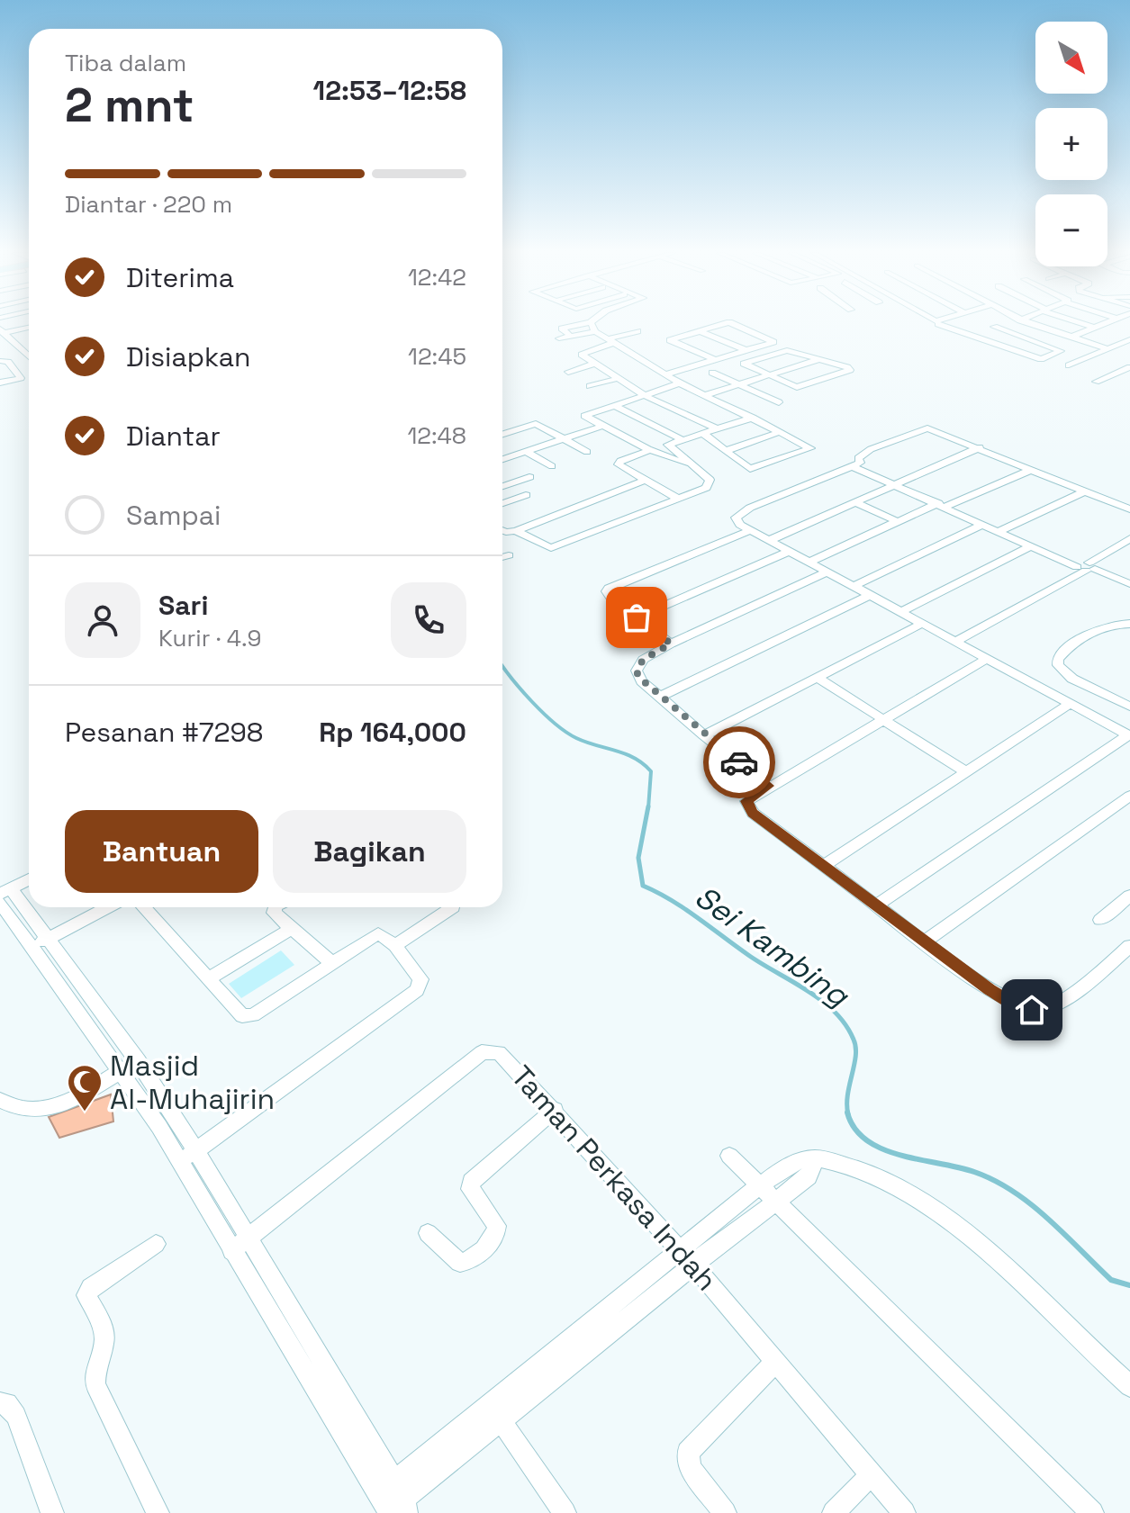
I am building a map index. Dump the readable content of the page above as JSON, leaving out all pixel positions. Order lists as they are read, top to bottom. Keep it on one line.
{"streets":{"street":["Taman Perkasa Indah"]},"water":["Sei Kambing"],"places":{"mosque":["Masjid Al-Muhajirin"]},"north":"bottom right","page":{"map_buttons":["+","−"],"heading":["2 mnt","Tiba dalam","12:53–12:58"],"panel":["Sari","Kurir · 4.9","Pesanan #7298","Rp 164,000"],"bar":"Diantar · 220 m","list":[["Diterima","12:42"],["Disiapkan","12:45"],["Diantar","12:48"],"Sampai"],"buttons":["Bantuan","Bagikan"]}}
